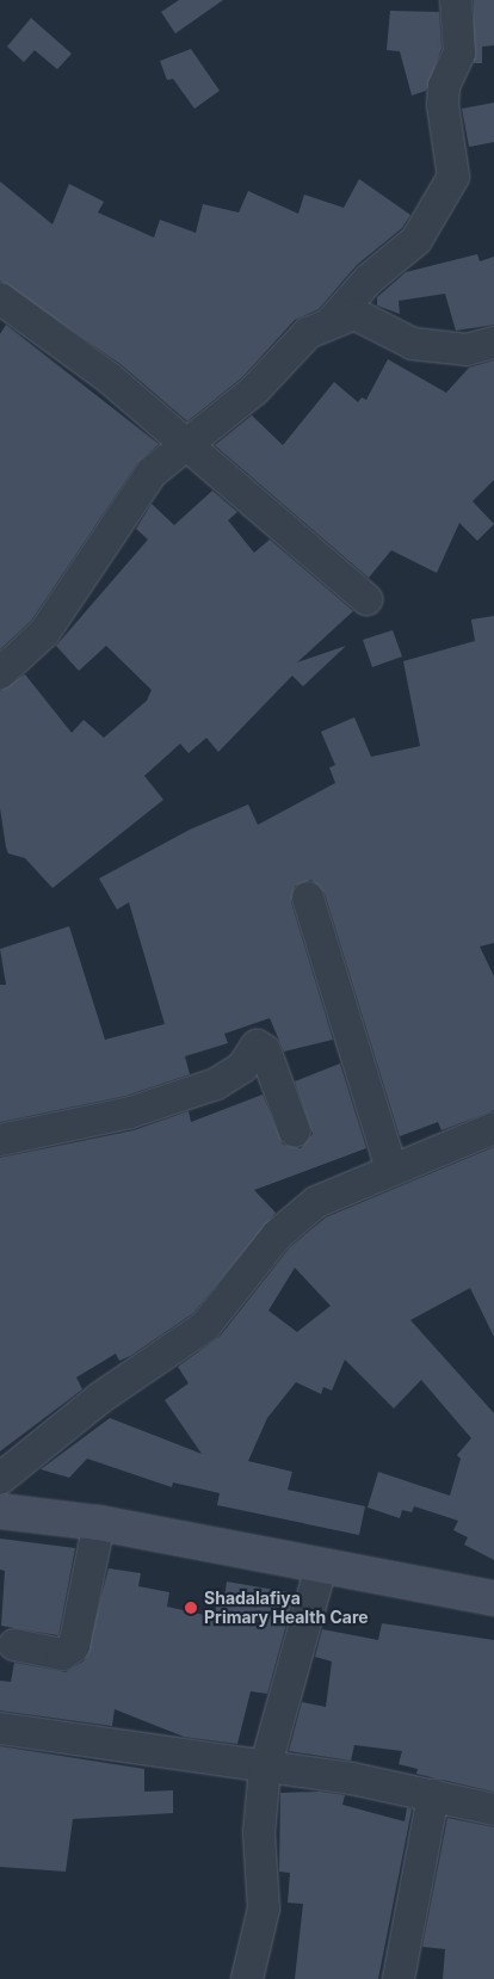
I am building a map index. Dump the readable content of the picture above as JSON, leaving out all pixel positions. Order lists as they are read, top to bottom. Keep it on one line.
{"places":["Shadalafiya Primary Health Care"]}
